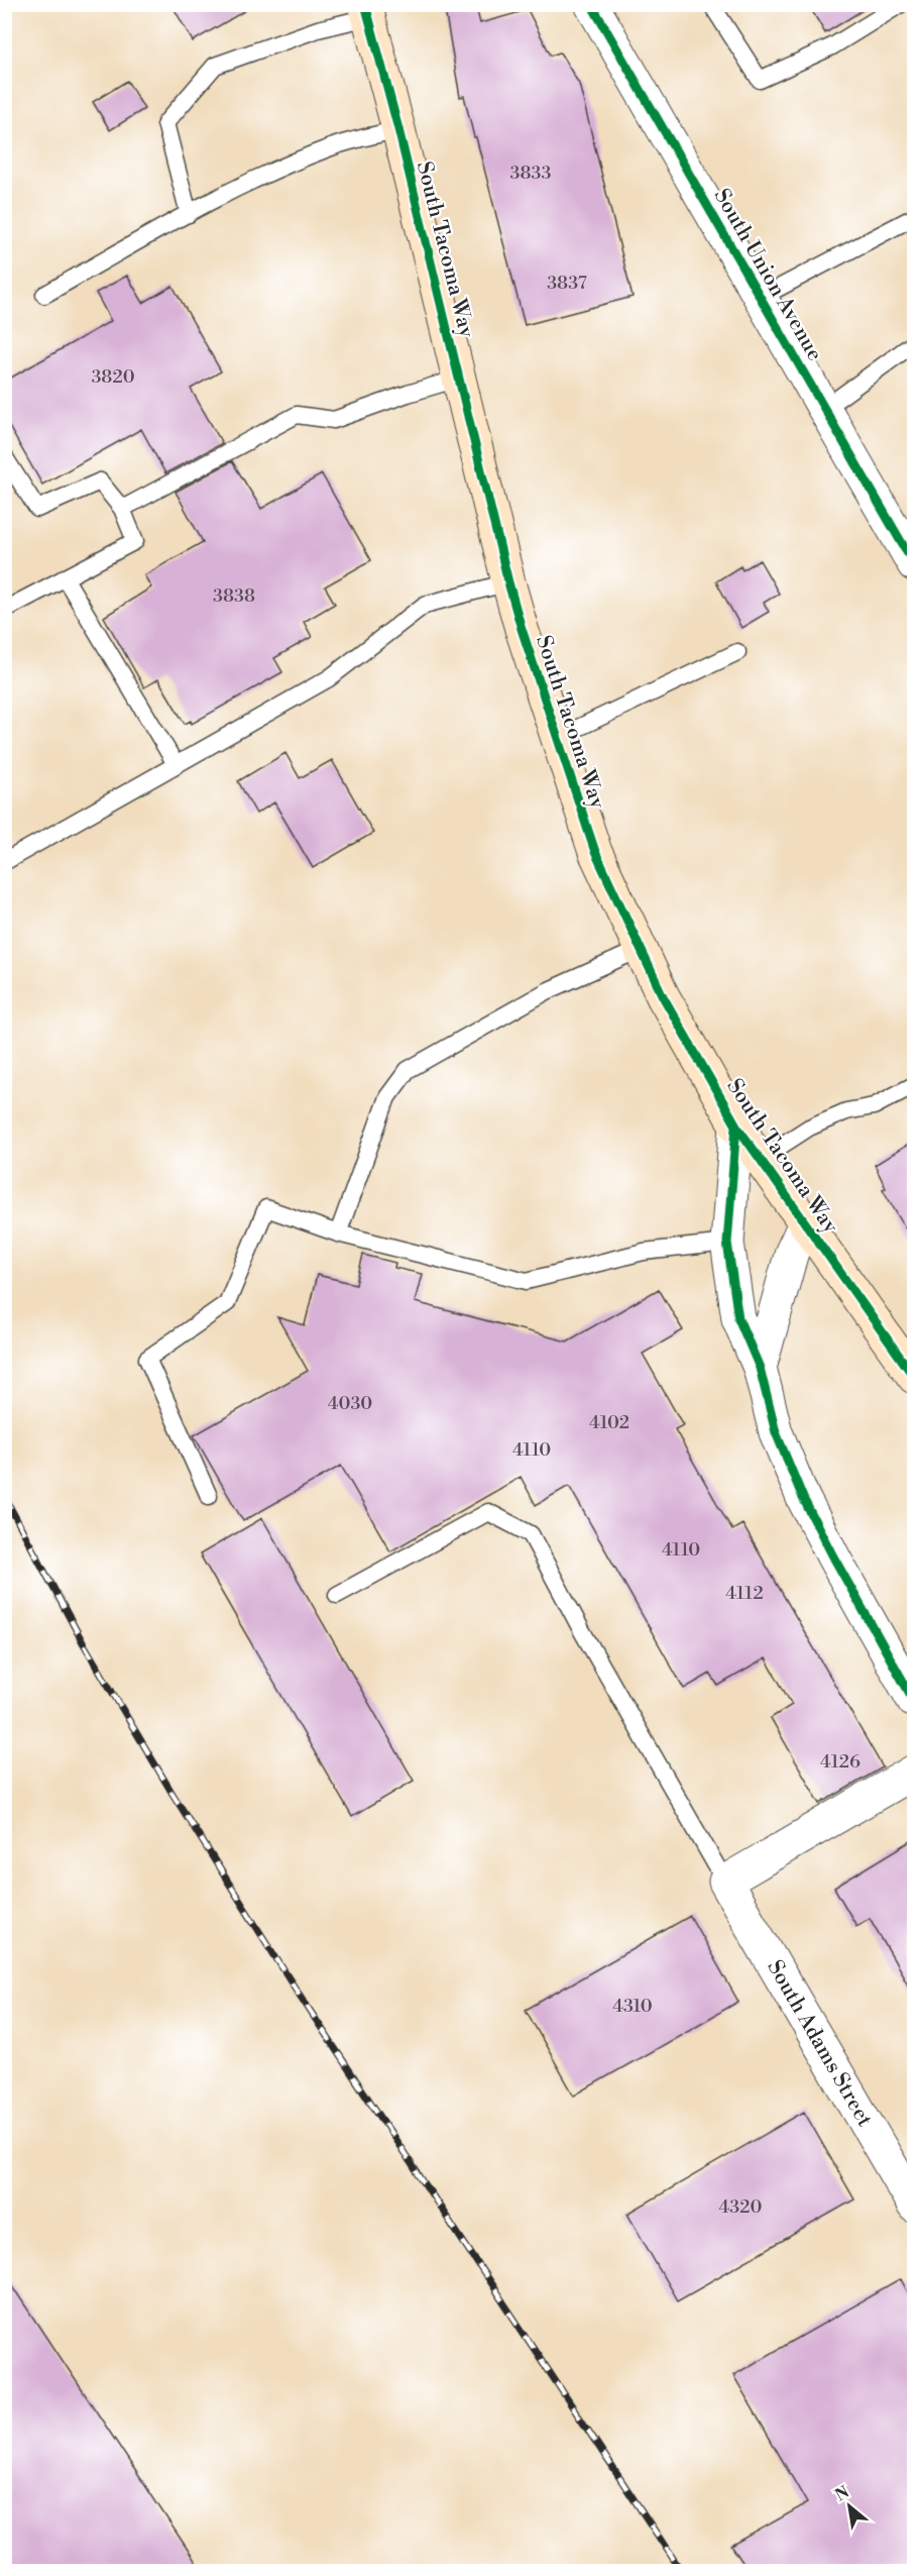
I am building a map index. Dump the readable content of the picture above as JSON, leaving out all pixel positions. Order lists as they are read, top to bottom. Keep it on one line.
{"streets":{"main road":["South Tacoma Way"],"street":["South Union Avenue","South Adams Street"]},"house_numbers":["3833","3837","3820","3838","4030","4102","4110","4110","4112","4126","4310","4320"],"north":"top left"}
